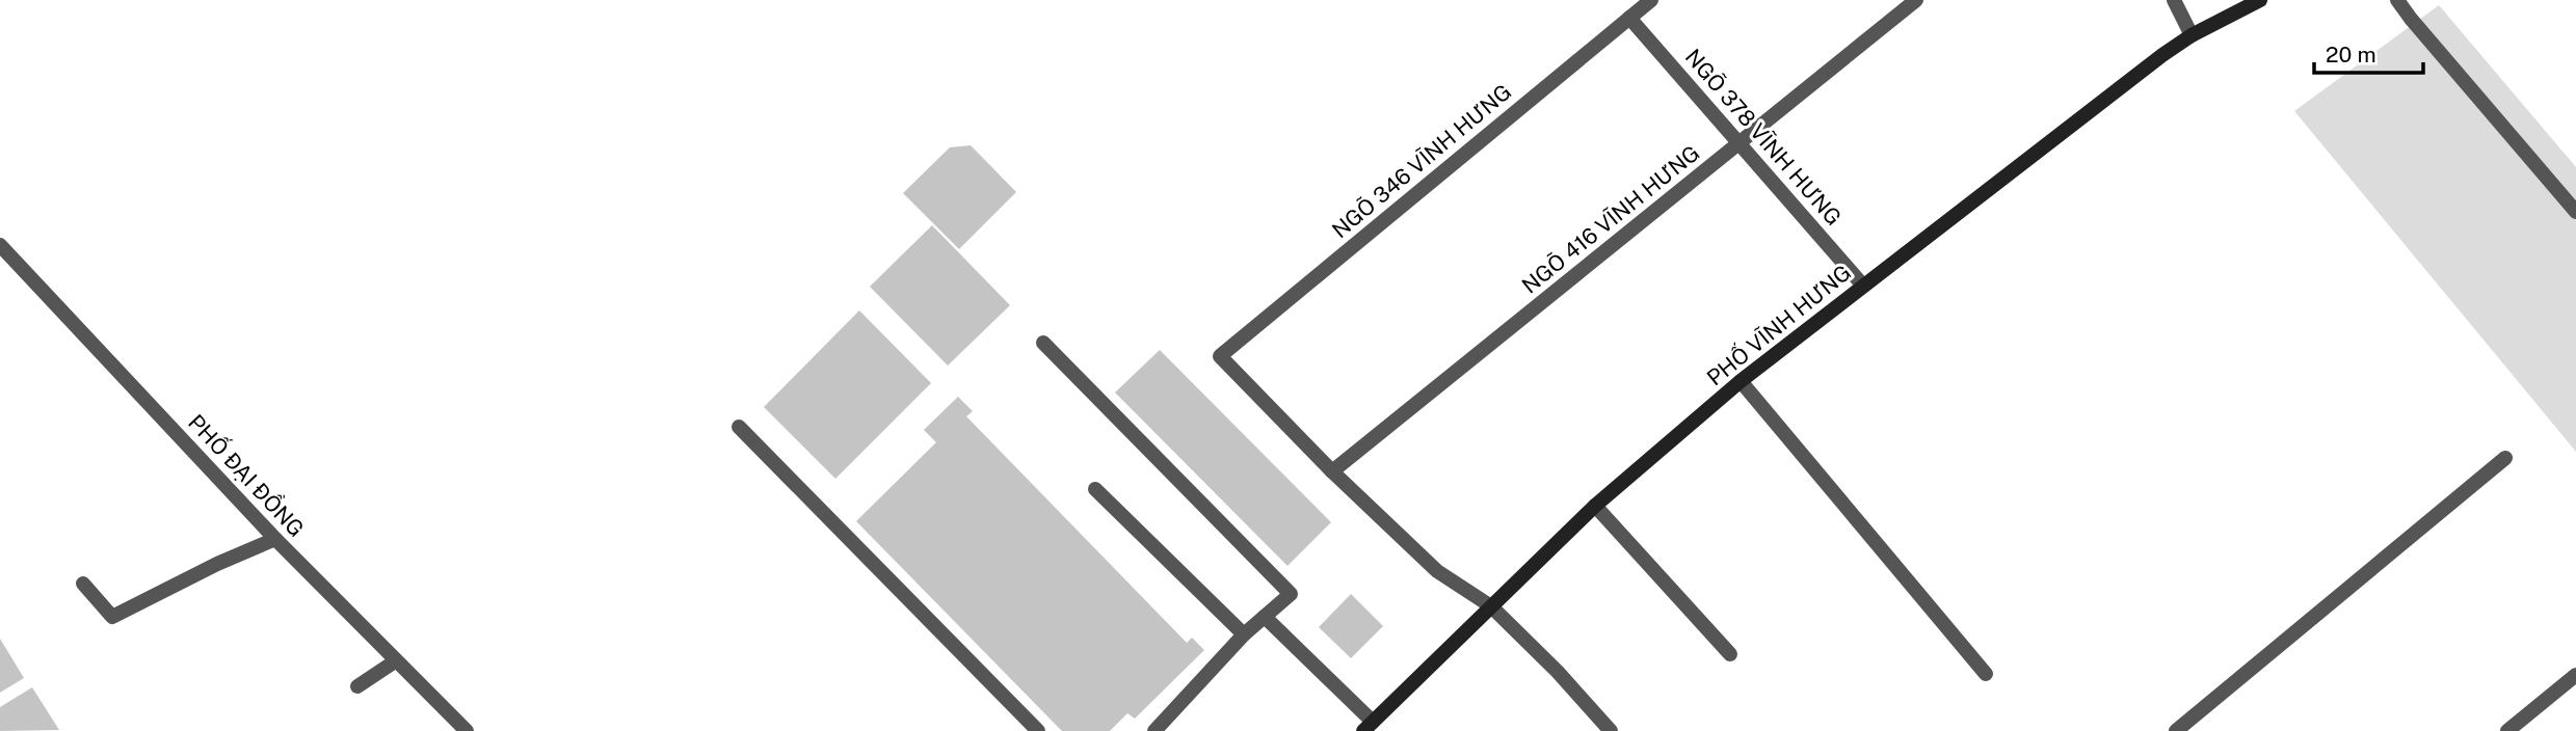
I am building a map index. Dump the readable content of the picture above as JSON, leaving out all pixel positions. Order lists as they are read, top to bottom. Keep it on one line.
{"streets":{"main road":["PHỐ VĨNH HƯNG"],"street":["NGÕ 378 VĨNH HƯNG","NGÕ 346 VĨNH HƯNG","NGÕ 416 VĨNH HƯNG","PHỐ ĐẠI ĐỒNG"]},"crossings":[["NGÕ 378 VĨNH HƯNG","NGÕ 346 VĨNH HƯNG"],["NGÕ 378 VĨNH HƯNG","NGÕ 416 VĨNH HƯNG"],["NGÕ 378 VĨNH HƯNG","PHỐ VĨNH HƯNG"],["NGÕ 346 VĨNH HƯNG","NGÕ 416 VĨNH HƯNG"]],"scale_bar":"20 m"}
